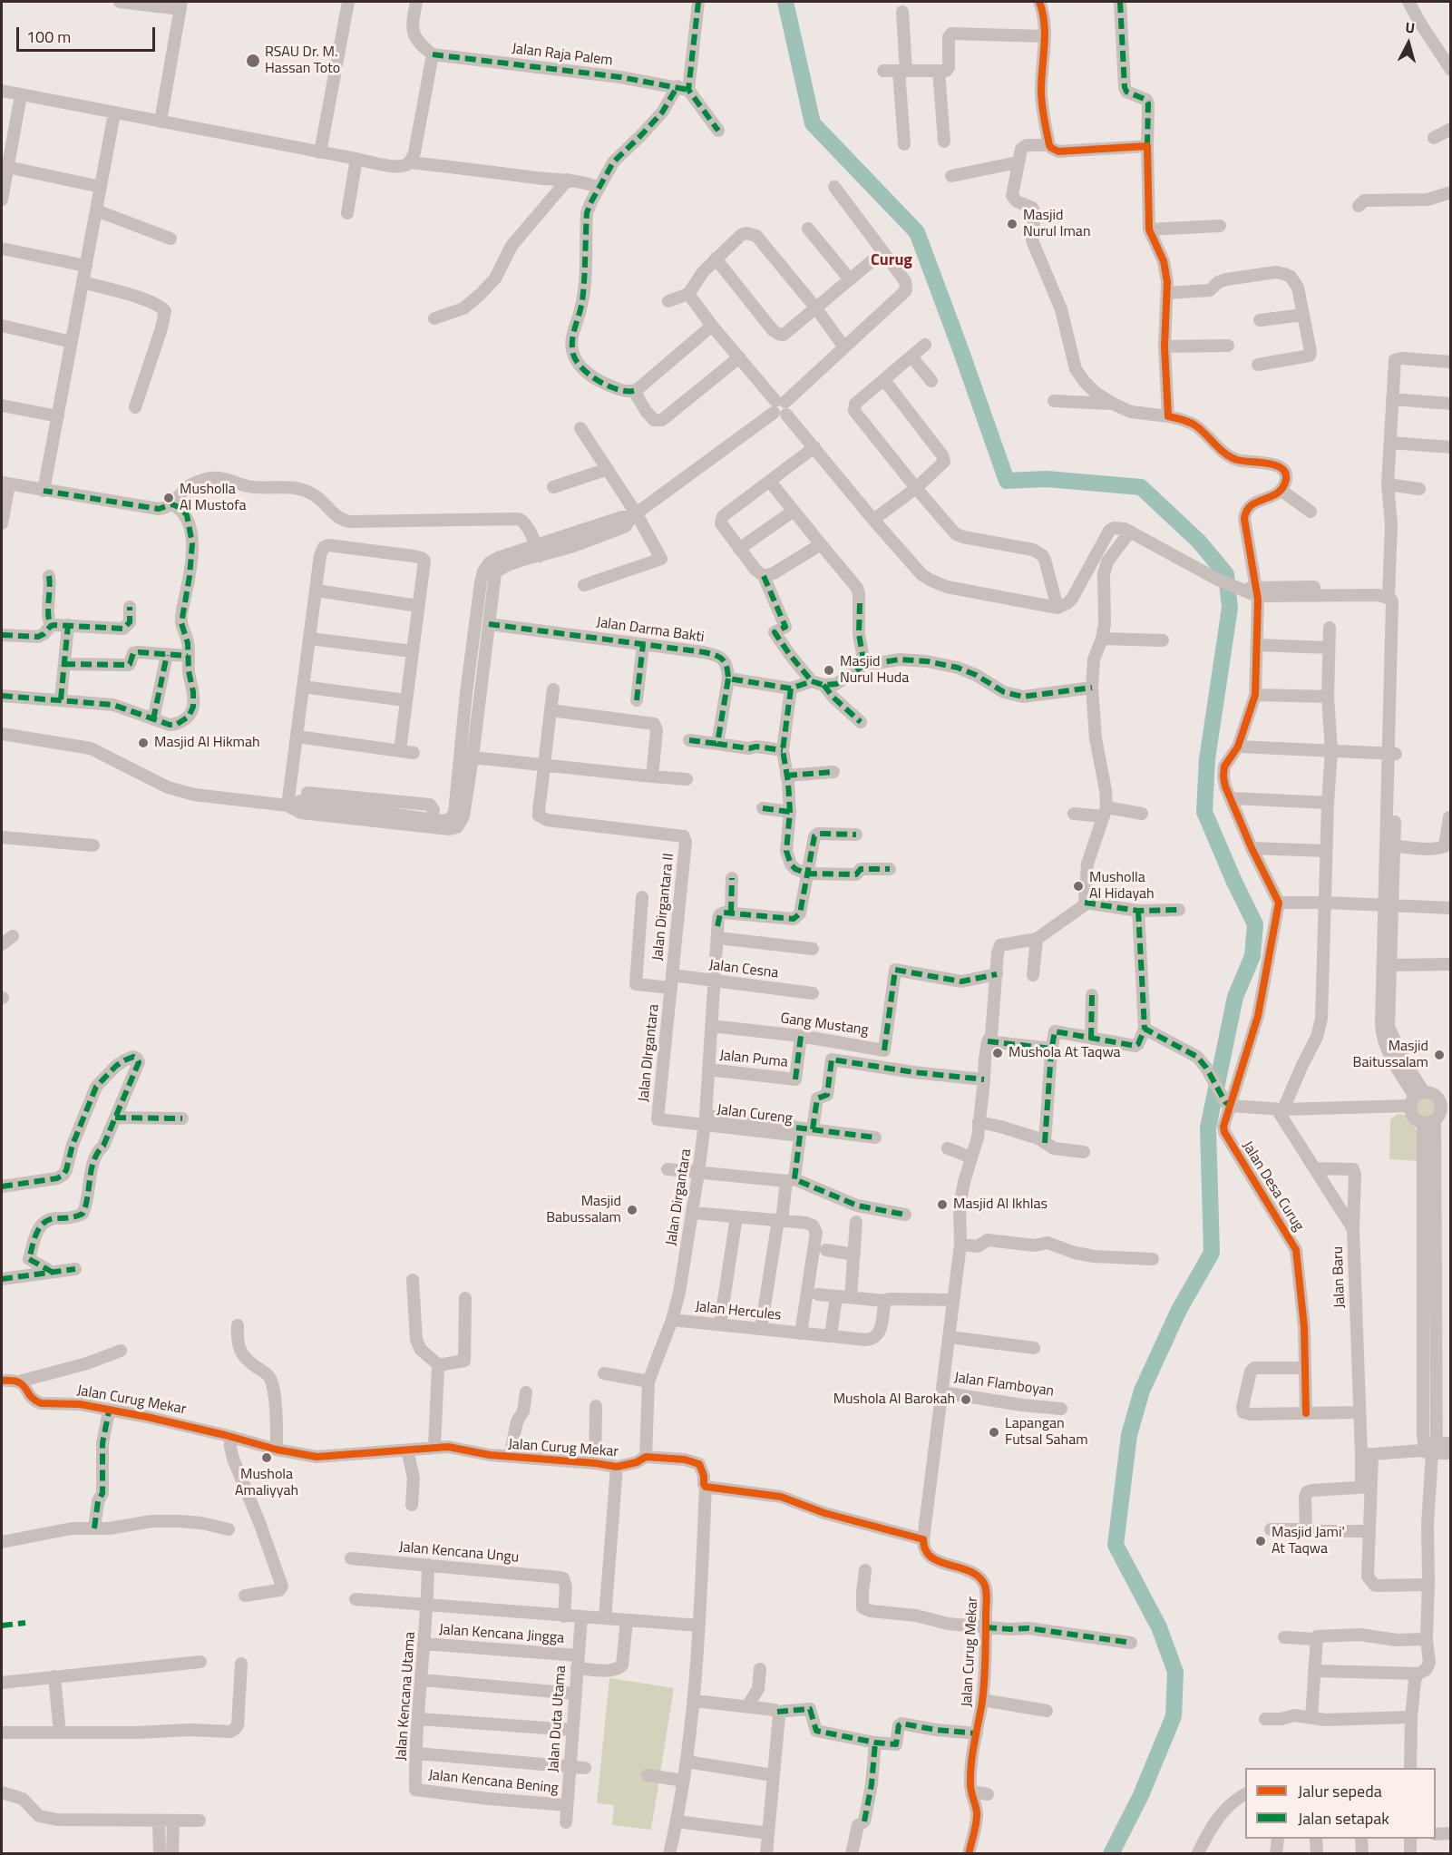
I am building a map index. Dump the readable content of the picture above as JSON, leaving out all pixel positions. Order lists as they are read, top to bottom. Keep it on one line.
{"streets":{"street":["Jalan Raja Palem","Jalan Darma Bakti","Jalan Dirgantara II","Jalan Cesna","Gang Mustang","Jalan DIrgantara","Jalan Puma","Jalan Cureng","Jalan Desa Curug","Jalan Dirgantara","Jalan Baru","Jalan Hercules","Jalan Flamboyan","Jalan Curug Mekar","Jalan Kencana Ungu","Jalan Kencana Jingga","Jalan Kencana Utama","Jalan Duta Utama","Jalan Kencana Bening"]},"crossings":[["Jalan Dirgantara II","Jalan Cesna"],["Jalan Dirgantara II","Jalan DIrgantara"],["Jalan Cesna","Jalan DIrgantara"],["Jalan Cesna","Jalan Dirgantara"],["Gang Mustang","Jalan Puma"],["Gang Mustang","Jalan Dirgantara"],["Jalan DIrgantara","Jalan Cureng"],["Jalan DIrgantara","Jalan Dirgantara"],["Jalan Puma","Jalan Dirgantara"],["Jalan Cureng","Jalan Dirgantara"],["Jalan Dirgantara","Jalan Hercules"],["Jalan Dirgantara","Jalan Curug Mekar"],["Jalan Kencana Ungu","Jalan Kencana Utama"],["Jalan Kencana Jingga","Jalan Kencana Utama"],["Jalan Kencana Jingga","Jalan Duta Utama"],["Jalan Kencana Utama","Jalan Kencana Bening"],["Jalan Duta Utama","Jalan Kencana Bening"]],"districts":["Curug"],"places":["RSAU Dr. M. Hassan Toto","Masjid Nurul Iman","Musholla Al Mustofa","Masjid Nurul Huda","Masjid Al Hikmah","Musholla Al Hidayah","Mushola At Taqwa","Masjid Baitussalam","Masjid Al Ikhlas","Masjid Babussalam","Mushola Al Barokah","Lapangan Futsal Saham","Mushola Amaliyyah","Masjid Jami' At Taqwa"],"legend":["Jalur sepeda","Jalan setapak"],"scale_bar":"100 m","north":"top"}
